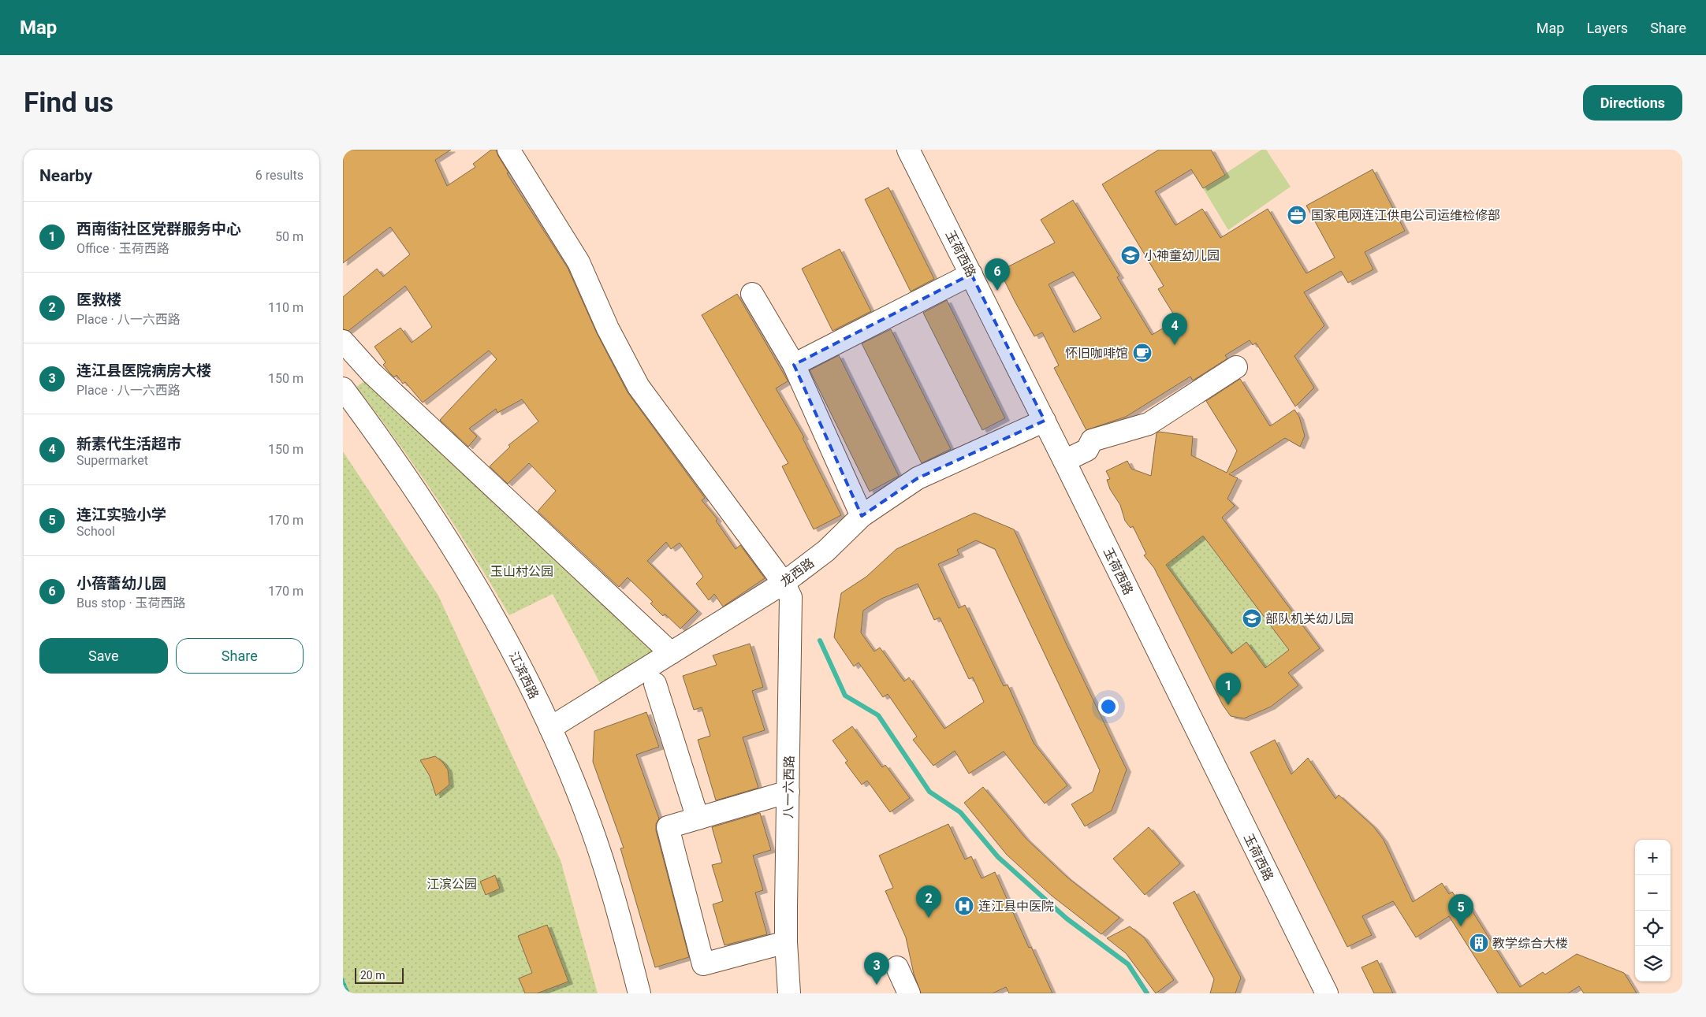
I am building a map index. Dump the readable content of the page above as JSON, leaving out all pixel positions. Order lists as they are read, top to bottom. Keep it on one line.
{"streets":{"street":["玉荷西路","龙西路","江滨西路","八一六西路"]},"crossings":[["玉荷西路","龙西路"],["龙西路","江滨西路"],["龙西路","八一六西路"]],"parks":["玉山村公园","江滨公园"],"places":{"office":["国家电网连江供电公司运维检修部"],"school or university":["小神童幼儿园","部队机关幼儿园"],"cafe":["怀旧咖啡馆"],"hospital":["连江县中医院"],"building":["教学综合大楼"]},"scale_bar":"20 m","page":{"header":"Map","nav":["Map","Layers","Share"],"buttons":["Directions",["Save","Share"]],"title":"Find us","heading":["Nearby","6 results"],"list":[{"mark":"1","name":"西南街社区党群服务中心","note":"Office · 玉荷西路","value":"50 m"},{"mark":"2","name":"医救楼","note":"Place · 八一六西路","value":"110 m"},{"mark":"3","name":"连江县医院病房大楼","note":"Place · 八一六西路","value":"150 m"},{"mark":"4","name":"新素代生活超市","note":"Supermarket","value":"150 m"},{"mark":"5","name":"连江实验小学","note":"School","value":"170 m"},{"mark":"6","name":"小蓓蕾幼儿园","note":"Bus stop · 玉荷西路","value":"170 m"}],"pins":["6","4","1","2","5","3"],"map_buttons":["+","−"],"scale":"20 m"}}
